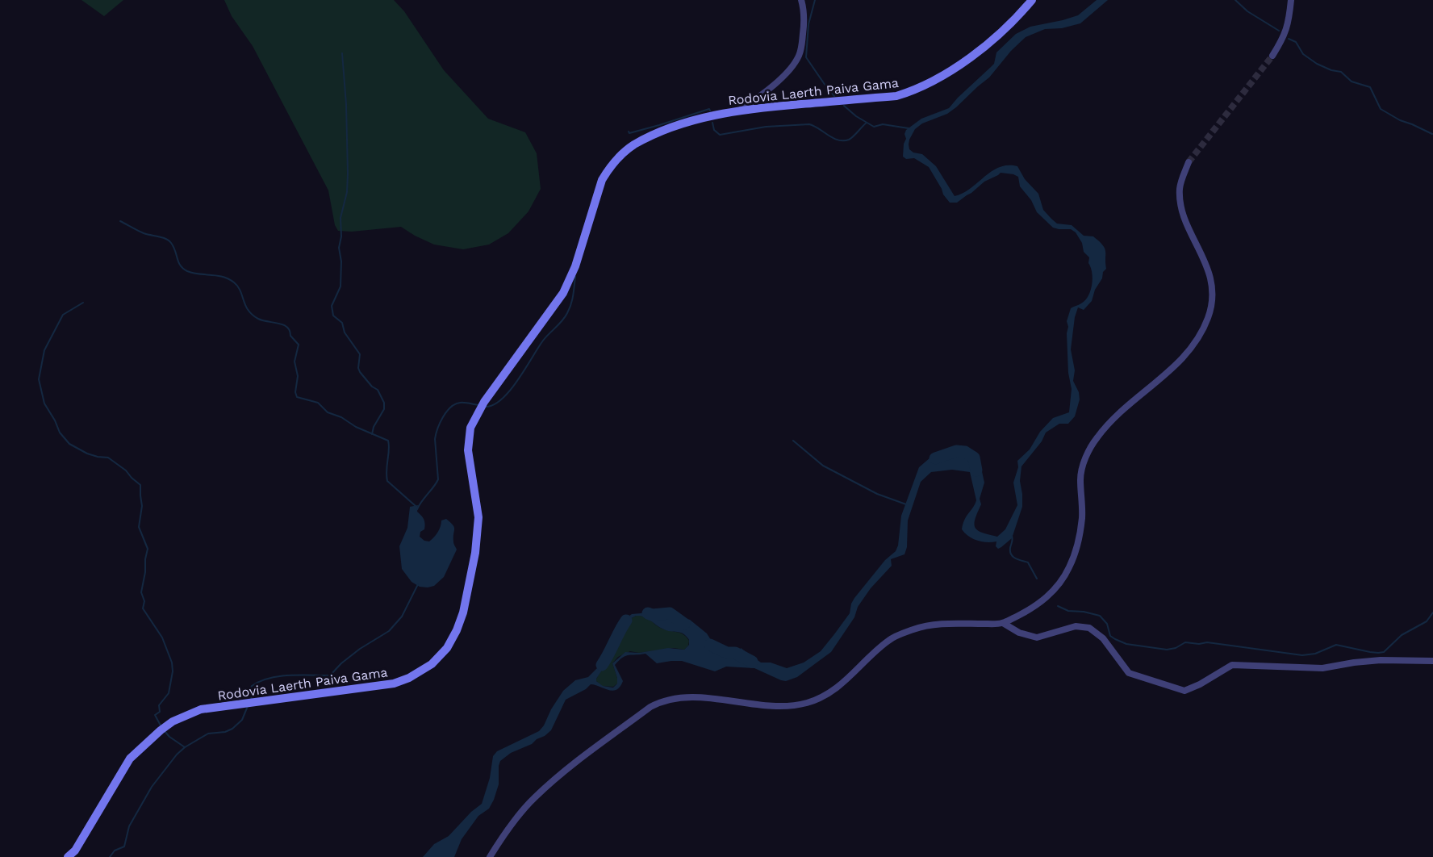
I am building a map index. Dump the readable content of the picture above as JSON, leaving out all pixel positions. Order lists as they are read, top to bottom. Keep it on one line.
{"streets":{"main road":["Rodovia Laerth Paiva Gama"]}}
